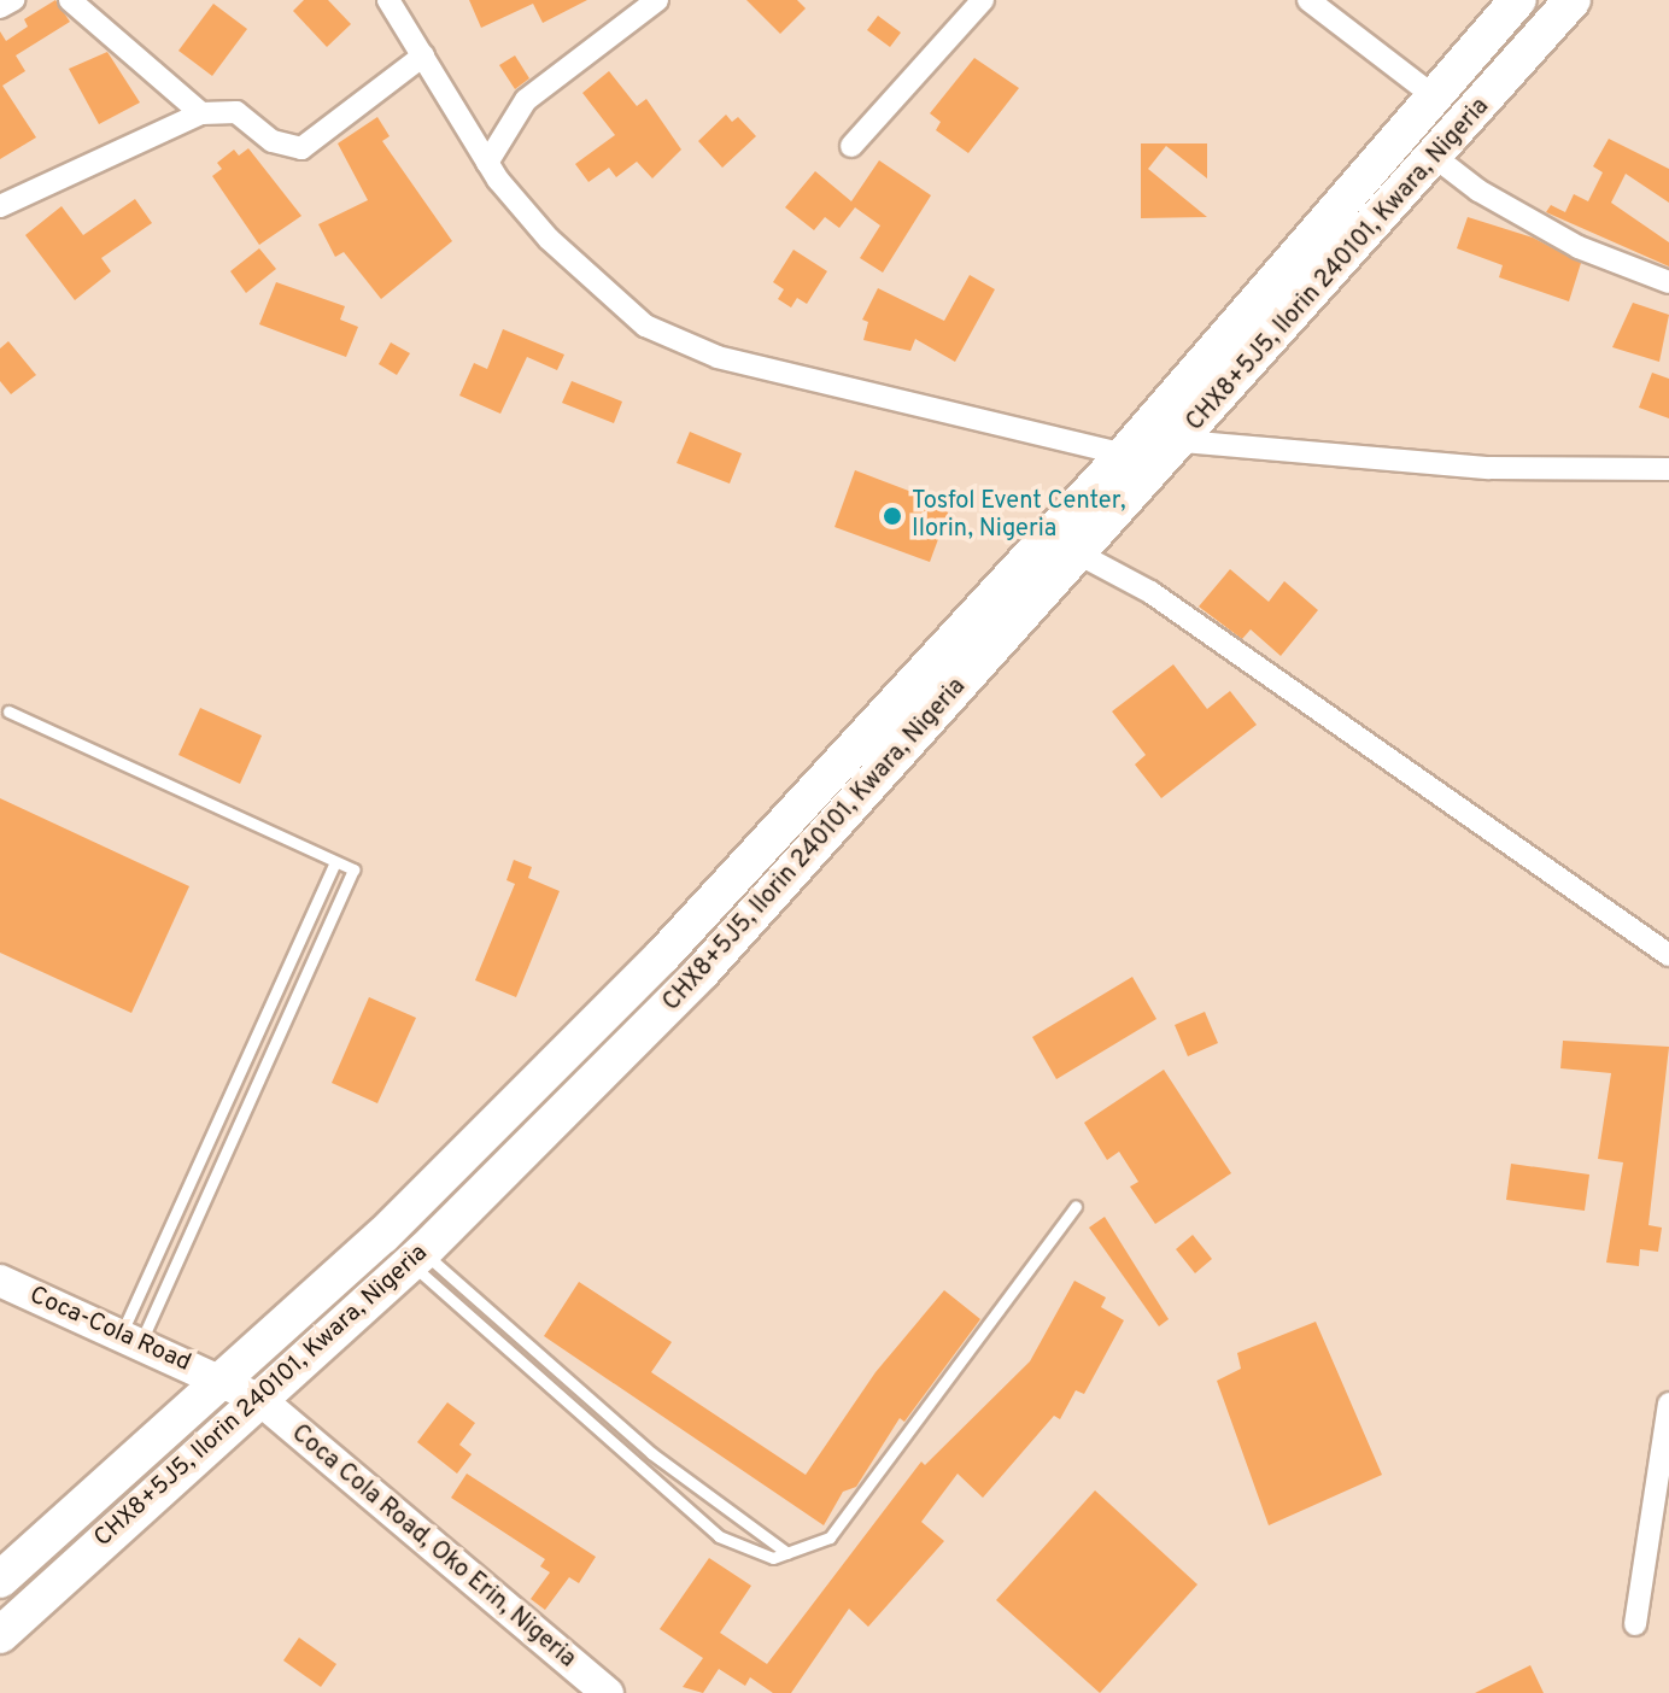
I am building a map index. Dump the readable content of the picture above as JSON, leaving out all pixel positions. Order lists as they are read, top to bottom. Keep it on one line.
{"streets":{"main road":["CHX8+5J5, Ilorin 240101, Kwara, Nigeria"],"street":["Coca-Cola Road","Coca Cola Road, Oko Erin, Nigeria"]},"crossings":[["CHX8+5J5, Ilorin 240101, Kwara, Nigeria","Coca-Cola Road"],["CHX8+5J5, Ilorin 240101, Kwara, Nigeria","Coca Cola Road, Oko Erin, Nigeria"],["Coca-Cola Road","Coca Cola Road, Oko Erin, Nigeria"]],"places":["Tosfol Event Center, Ilorin, Nigeria"]}
